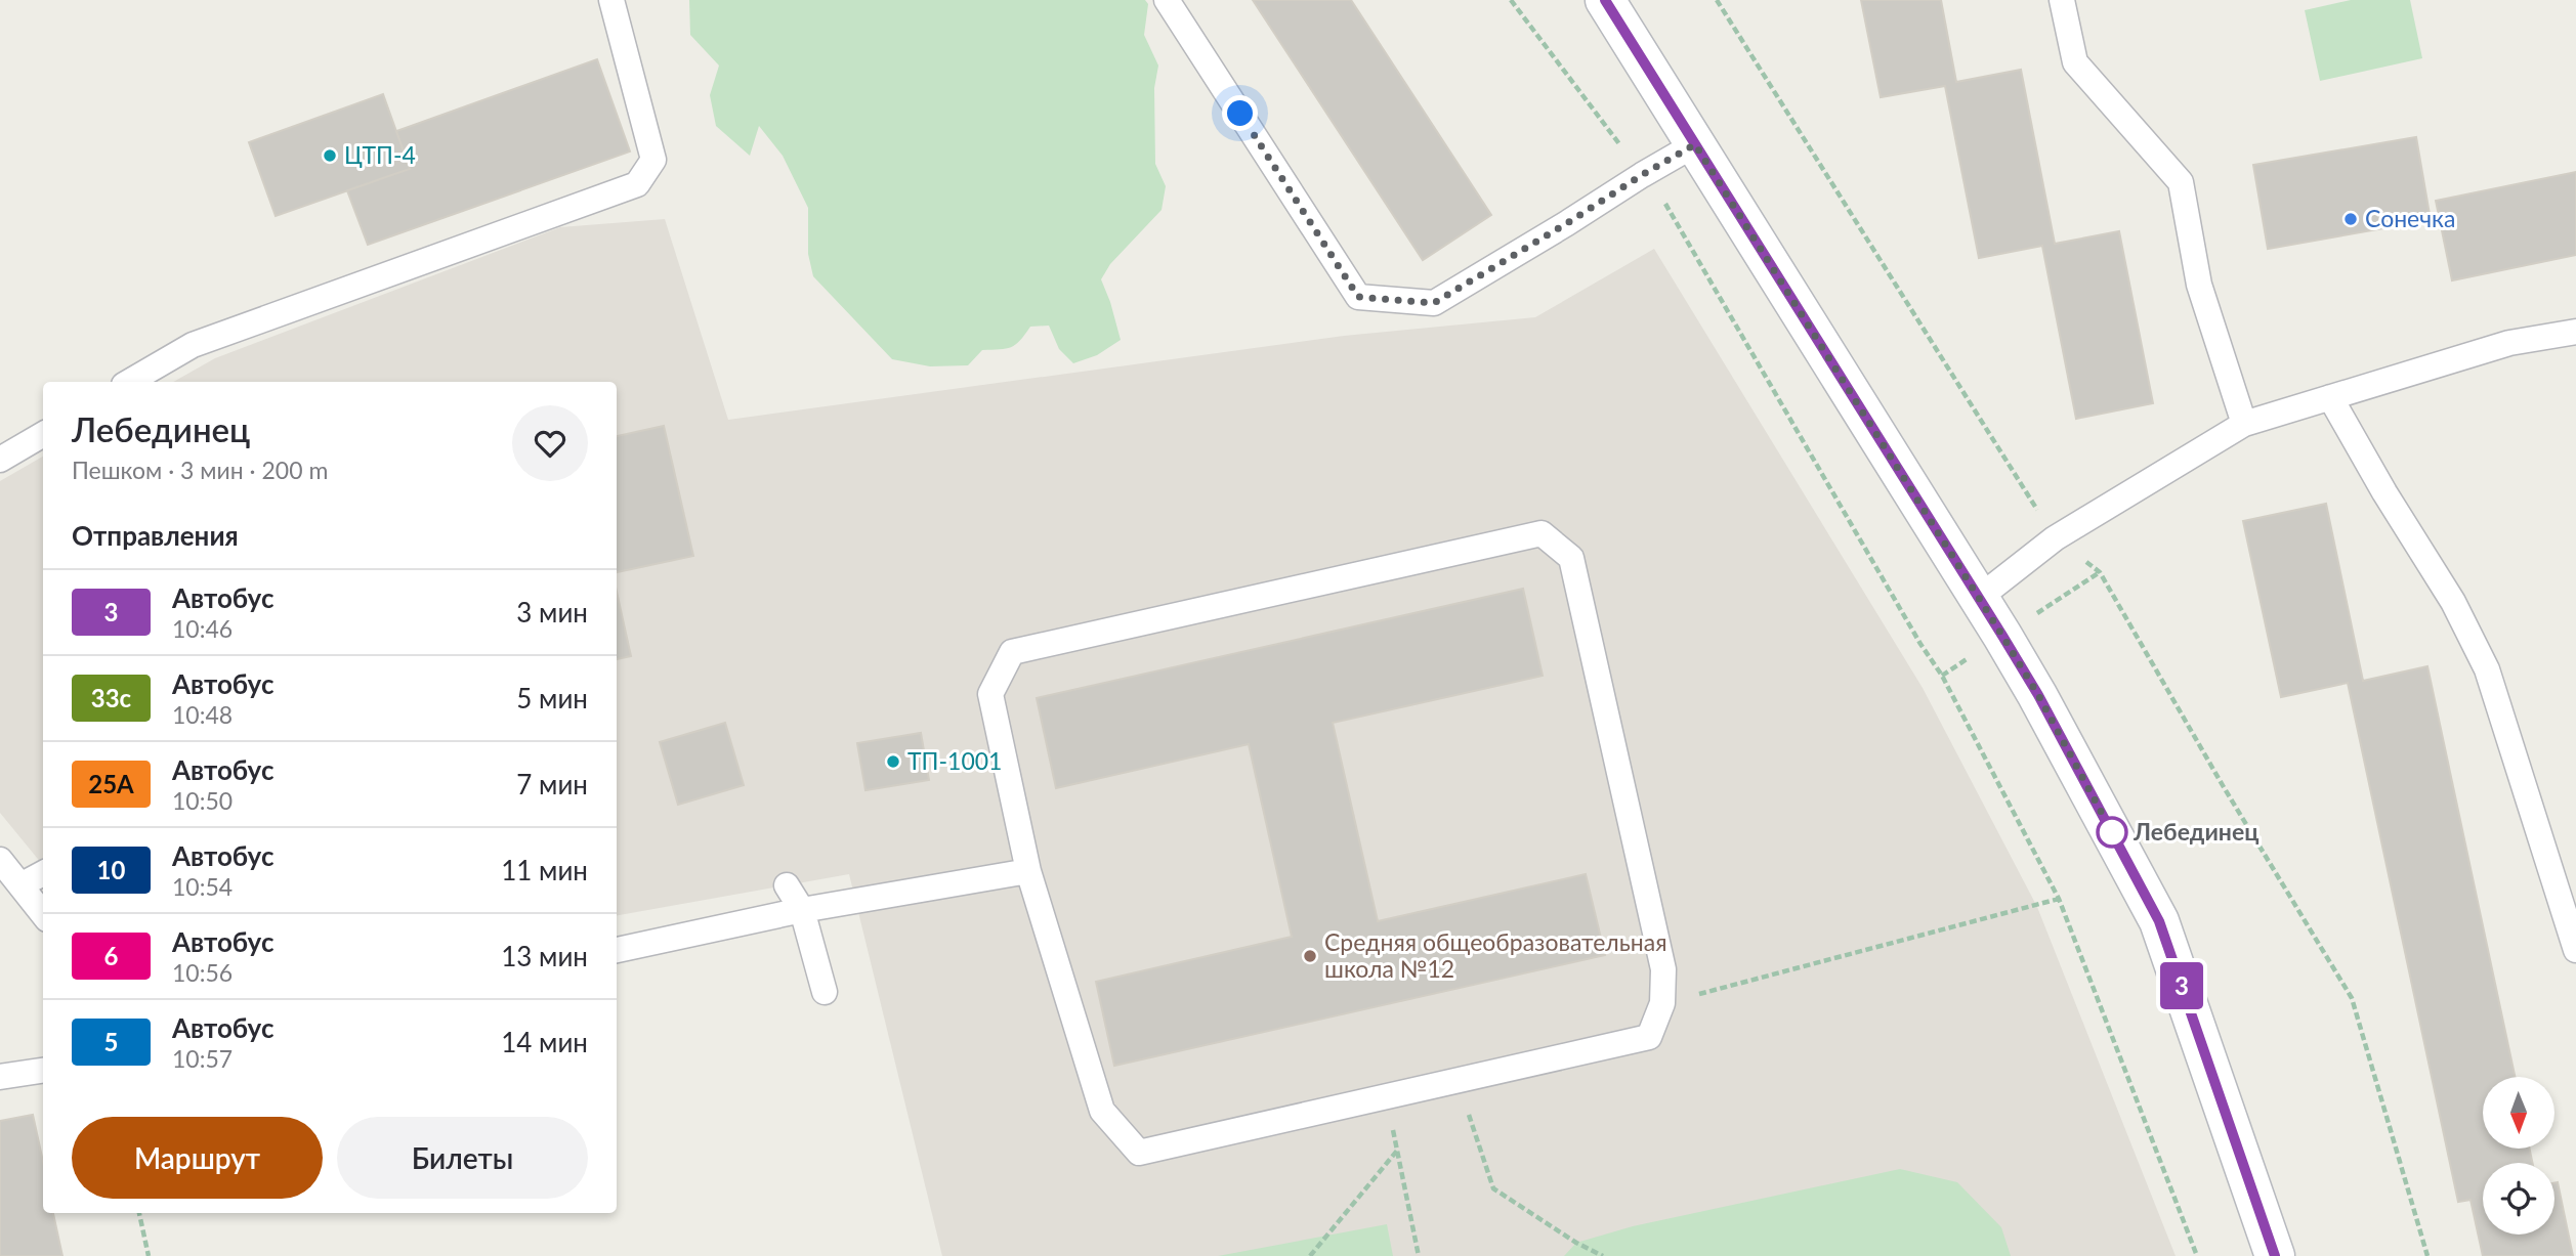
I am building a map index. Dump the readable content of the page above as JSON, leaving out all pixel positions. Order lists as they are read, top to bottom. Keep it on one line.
{"places":["ЦТП-4","Сонечка","ТП-1001","Лебединец","Средняя общеобразовательная школа №12"],"lines":["bus line 3"],"north":"bottom","page":{"on_map":"3","heading":[["Лебединец","Пешком · 3 мин · 200 m"],"Отправления"],"list":[{"mark":"3","name":"Автобус","note":"10:46","value":"3 мин"},{"mark":"33с","name":"Автобус","note":"10:48","value":"5 мин"},{"mark":"25А","name":"Автобус","note":"10:50","value":"7 мин"},{"mark":"10","name":"Автобус","note":"10:54","value":"11 мин"},{"mark":"6","name":"Автобус","note":"10:56","value":"13 мин"},{"mark":"5","name":"Автобус","note":"10:57","value":"14 мин"}],"buttons":["Маршрут","Билеты"]}}
